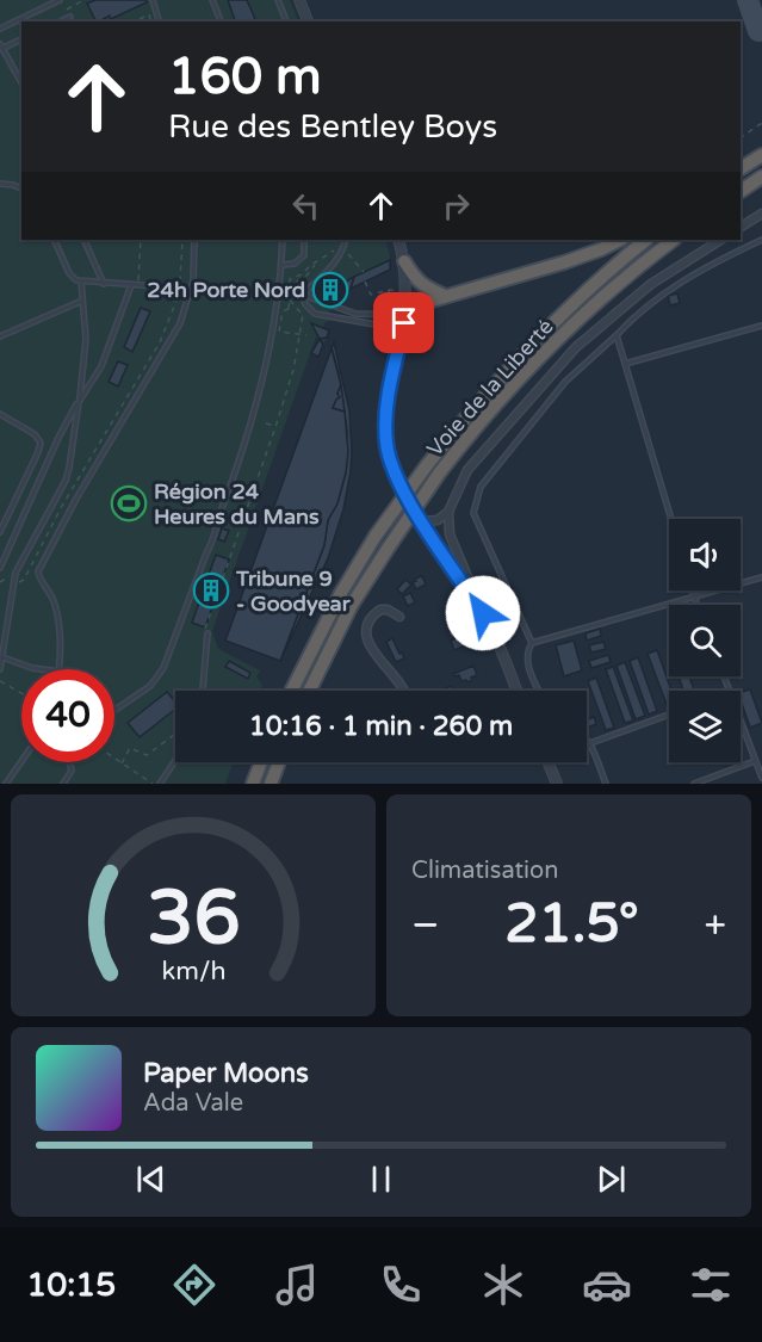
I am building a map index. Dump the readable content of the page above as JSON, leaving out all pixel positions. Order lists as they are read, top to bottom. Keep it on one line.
{"streets":{"highway":["Voie de la Liberté"]},"places":{"building":["24h Porte Nord","Tribune 9 - Goodyear"],"sports":["Région 24 Heures du Mans"]},"page":{"turn":["160 m","Rue des Bentley Boys"],"limit":"40","trip":"10:16 · 1 min · 260 m","tile":"Climatisation","heat":["−","21.5°","+"],"song":["Paper Moons","Ada Vale"],"tabs":"10:15","gauge":["36","km/h"]}}
